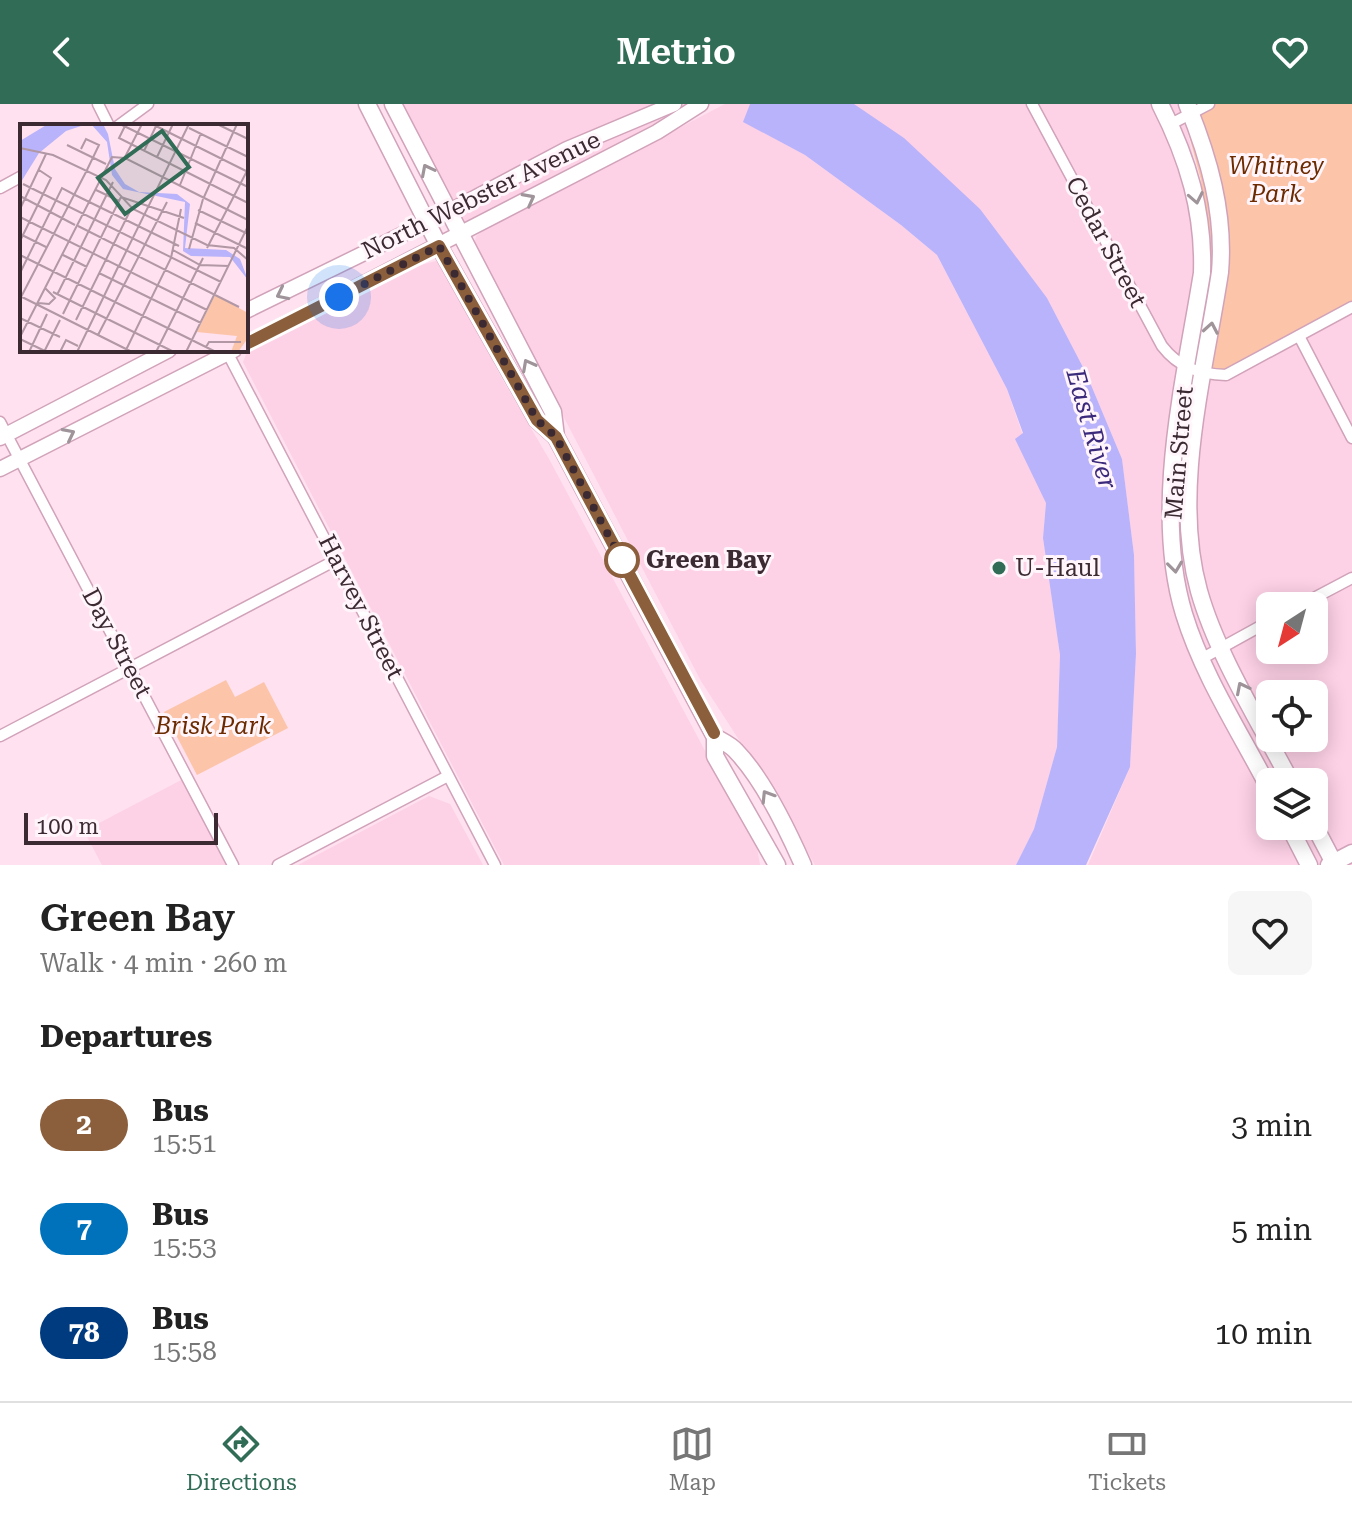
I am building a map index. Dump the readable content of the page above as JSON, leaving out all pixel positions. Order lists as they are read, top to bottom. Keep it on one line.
{"streets":{"main road":["North Webster Avenue","Main Street"],"street":["Cedar Street","Harvey Street","Day Street"]},"crossings":[["Cedar Street","Main Street"]],"water":["East River"],"parks":["Whitney Park","Brisk Park"],"places":["Green Bay","U-Haul"],"lines":["bus line 2"],"scale_bar":"100 m","north":"bottom left","page":{"header":"Metrio","scale":"100 m","heading":[["Green Bay","Walk · 4 min · 260 m"],"Departures"],"list":[{"mark":"2","name":"Bus","note":"15:51","value":"3 min"},{"mark":"7","name":"Bus","note":"15:53","value":"5 min"},{"mark":"78","name":"Bus","note":"15:58","value":"10 min"}],"tabs":["Directions","Map","Tickets"]}}
